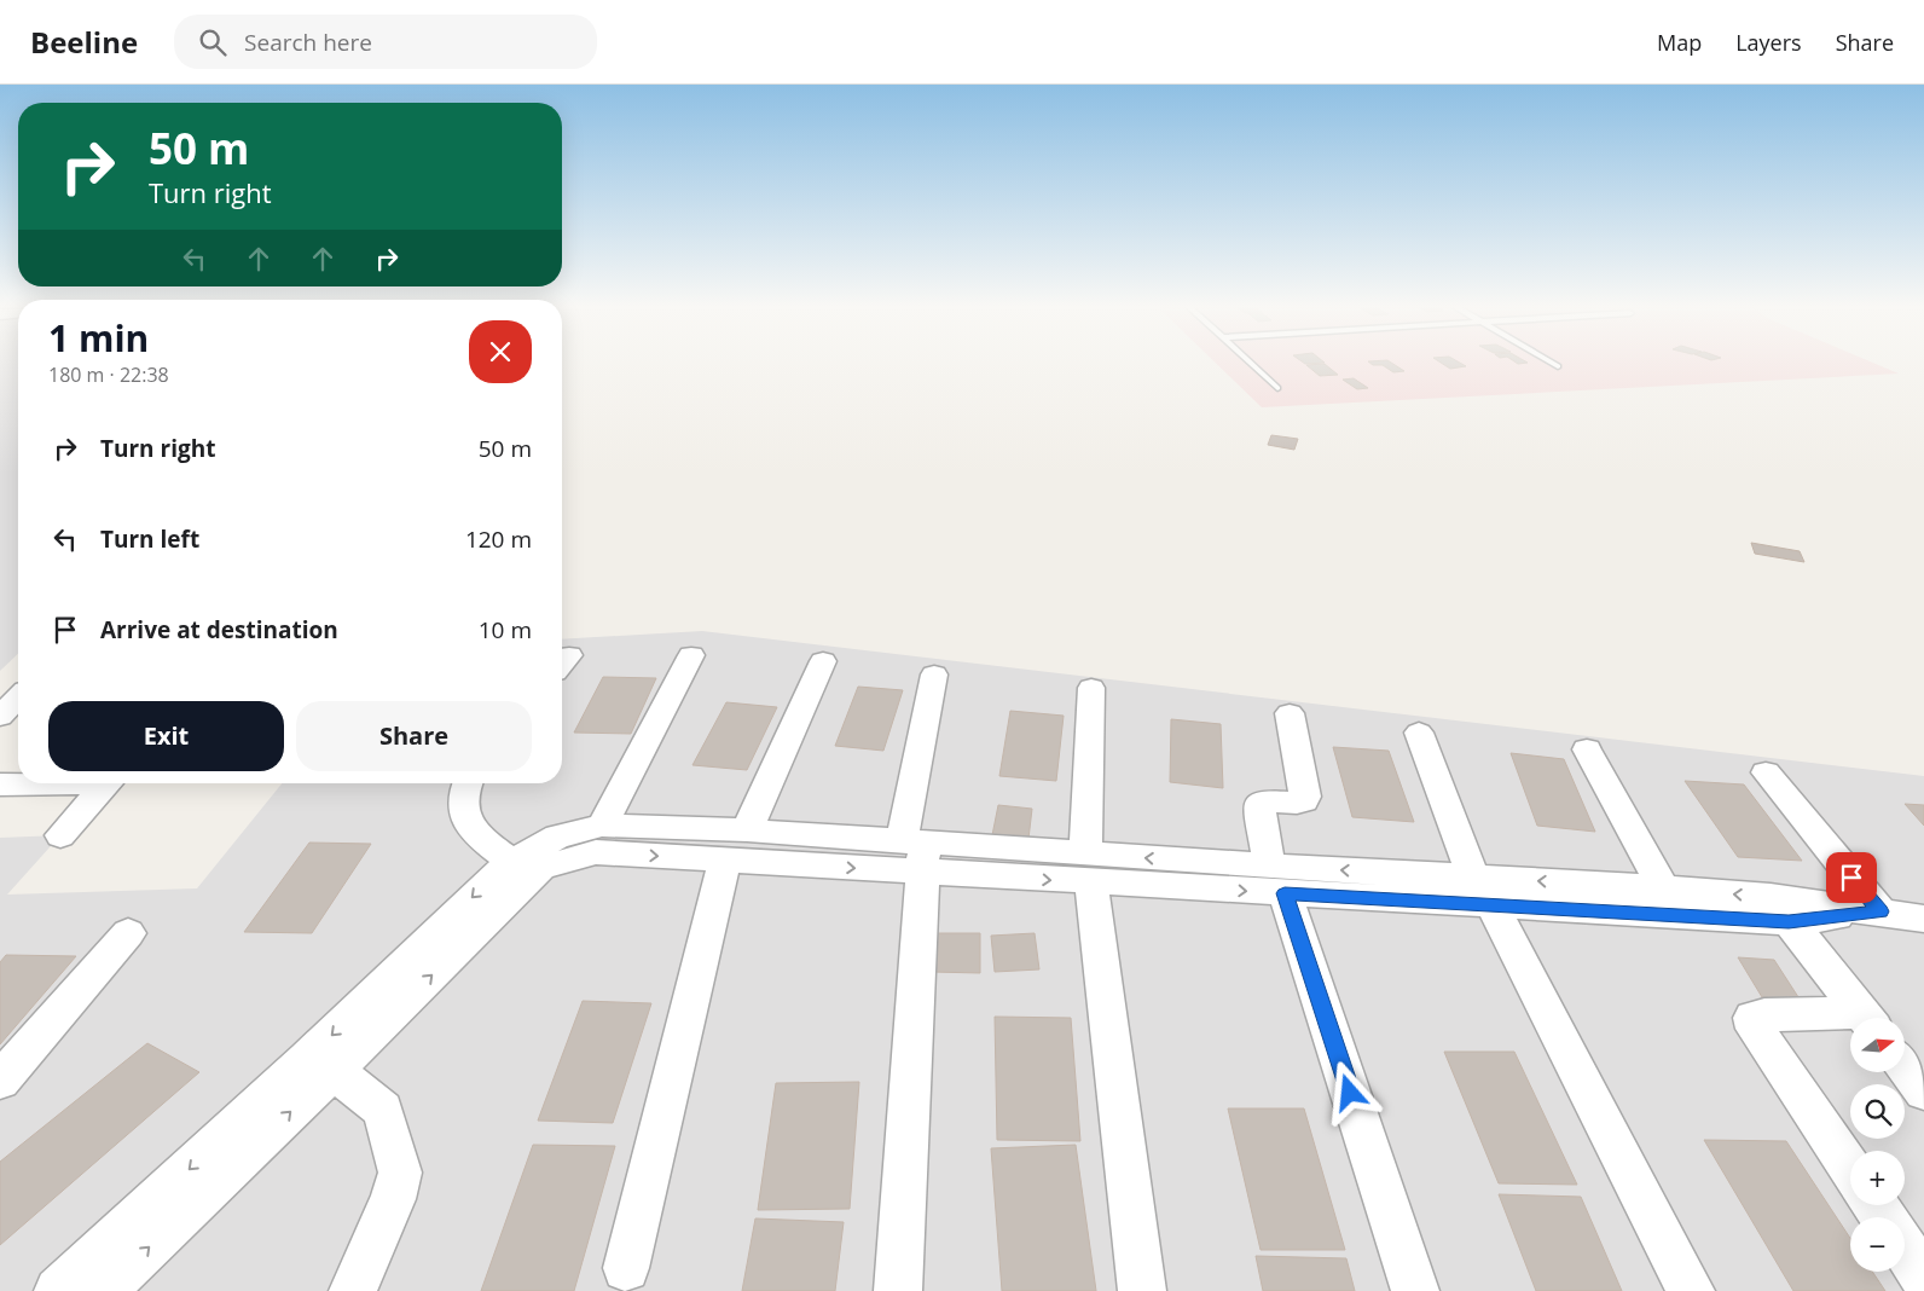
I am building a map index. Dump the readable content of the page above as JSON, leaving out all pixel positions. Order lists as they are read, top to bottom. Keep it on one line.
{"north":"right","page":{"header":"Beeline","search":"Search here","nav":["Map","Layers","Share"],"turn":["50 m","Turn right"],"heading":["1 min","180 m · 22:38"],"list":[{"name":"Turn right","value":"50 m"},{"name":"Turn left","value":"120 m"},{"name":"Arrive at destination","value":"10 m"}],"buttons":["Exit","Share"],"map_buttons":["+","−"]}}
